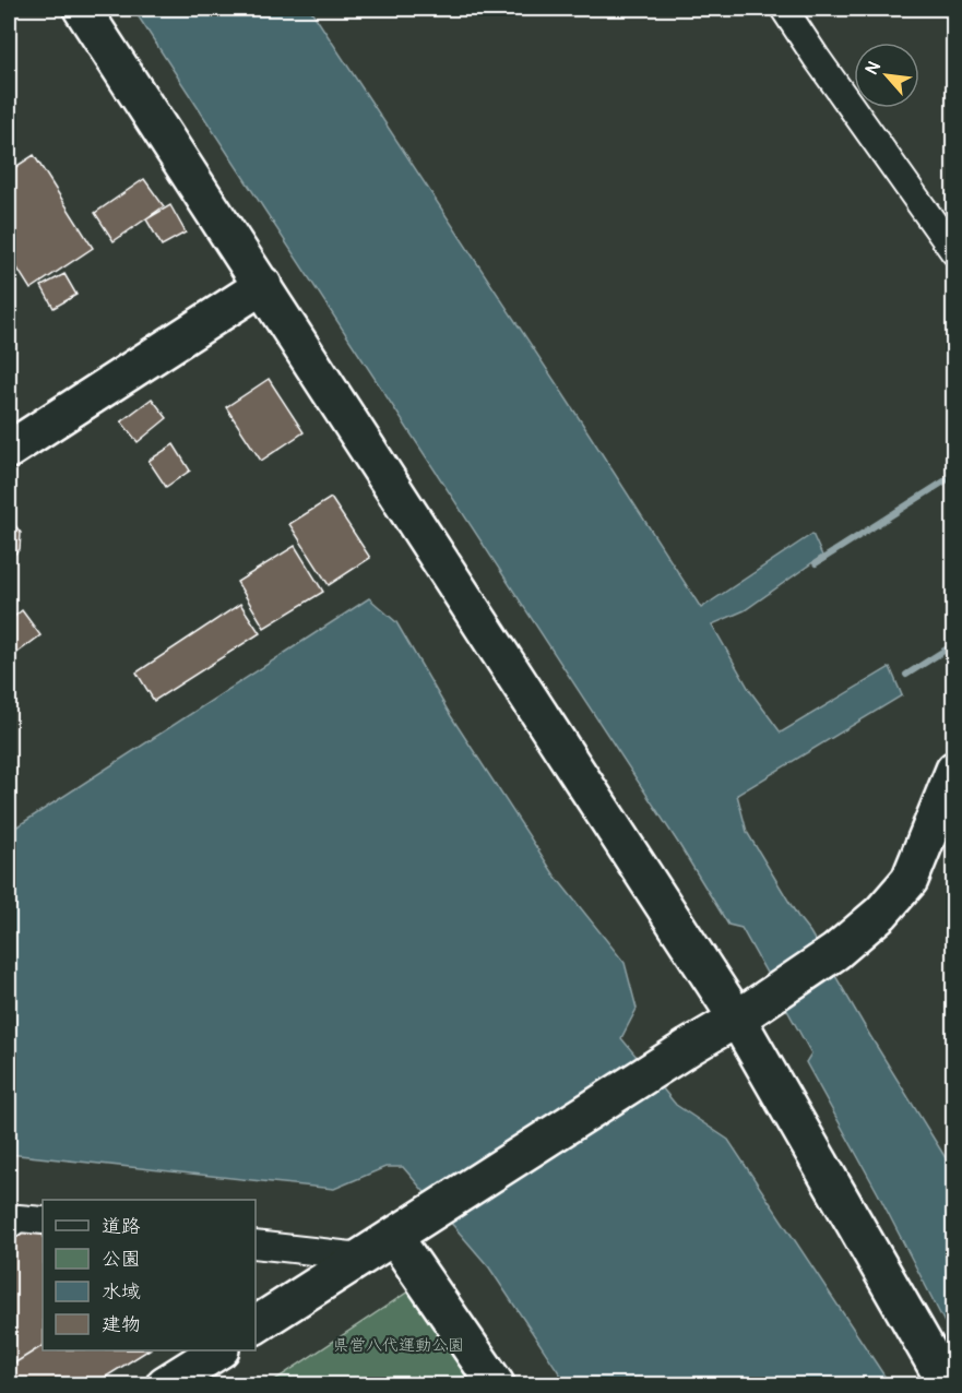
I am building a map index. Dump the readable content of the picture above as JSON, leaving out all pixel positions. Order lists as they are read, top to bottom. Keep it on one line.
{"parks":["県営八代運動公園"],"legend":["道路","公園","水域","建物"],"north":"top left"}
